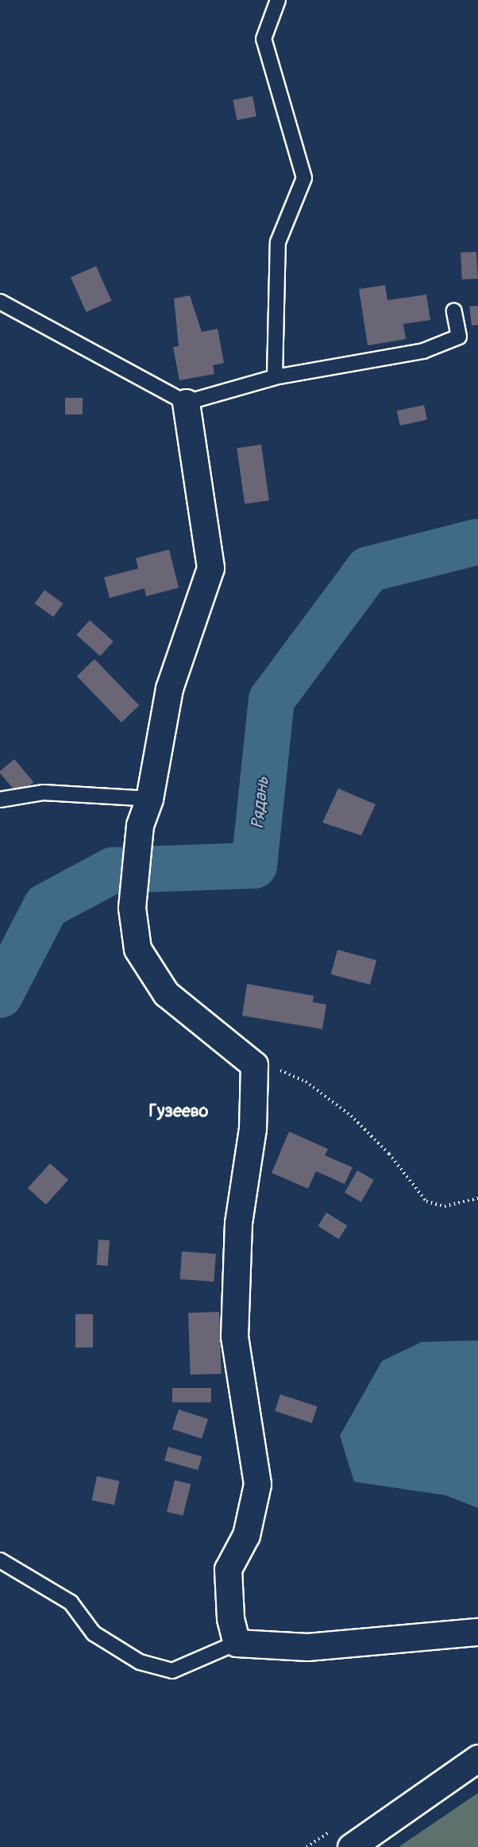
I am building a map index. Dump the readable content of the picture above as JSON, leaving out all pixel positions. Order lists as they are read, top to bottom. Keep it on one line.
{"districts":["Гузеево"],"water":["Рядань"]}
